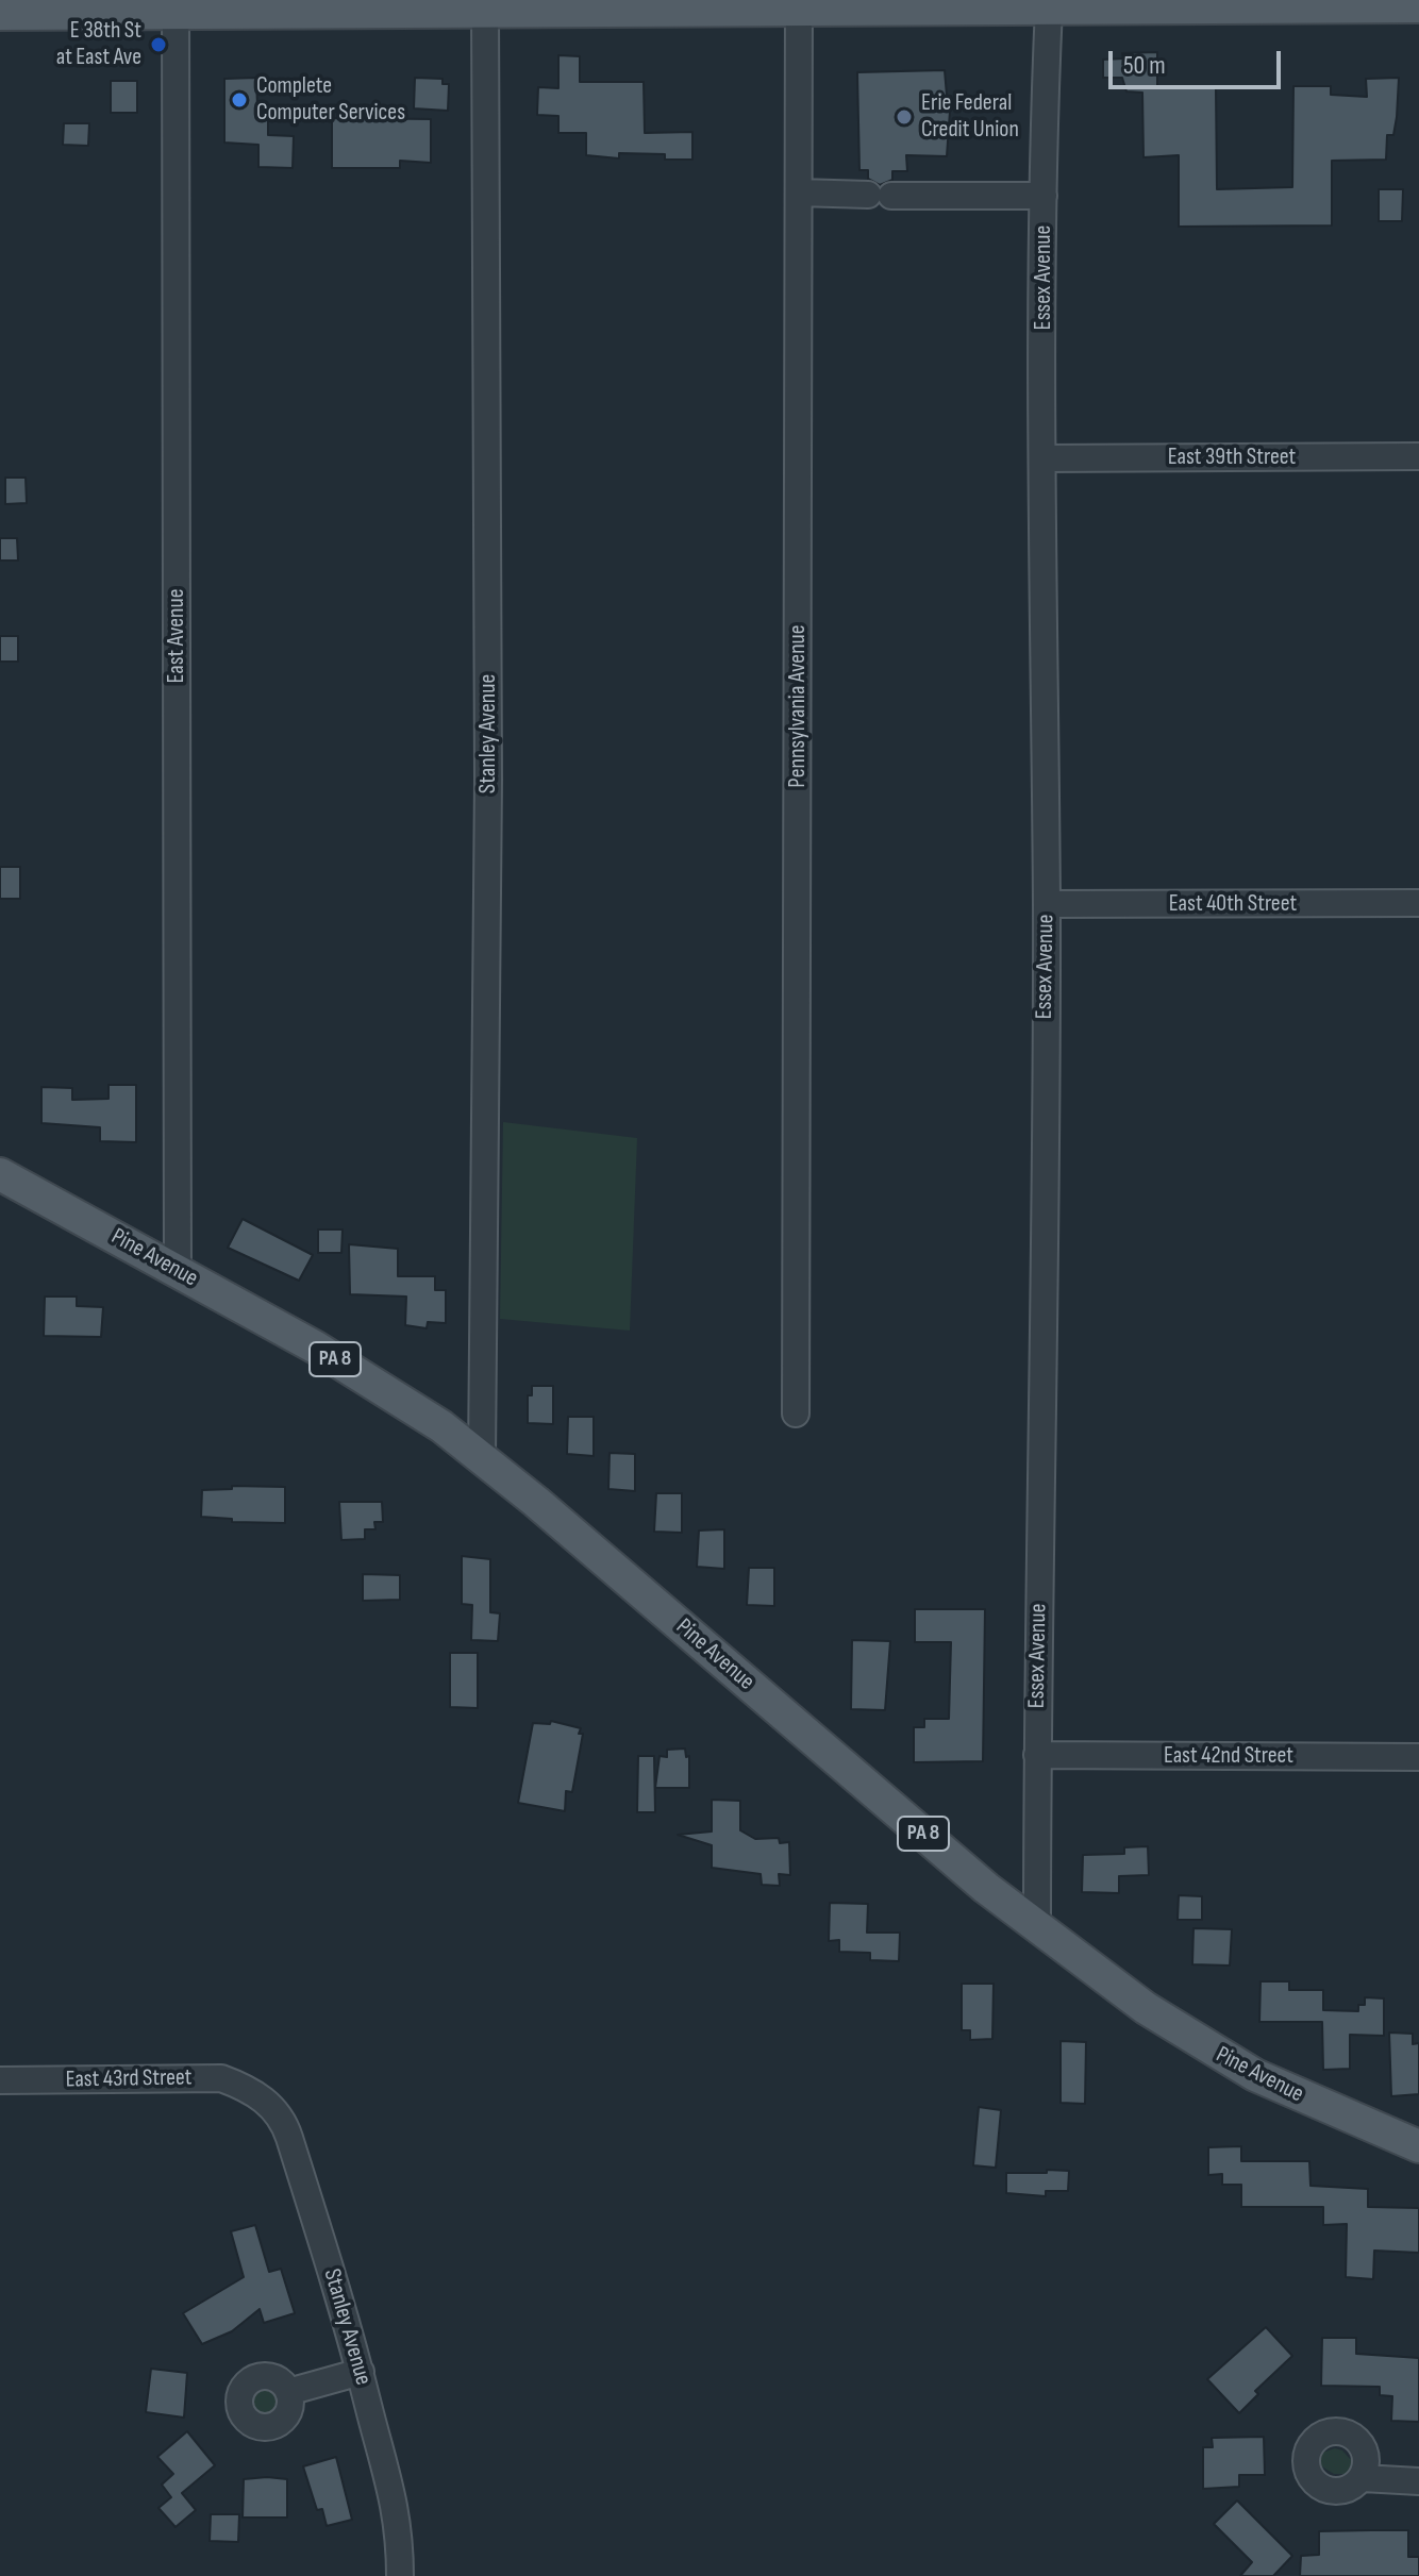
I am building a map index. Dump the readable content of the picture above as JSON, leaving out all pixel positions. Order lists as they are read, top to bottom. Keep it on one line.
{"streets":{"main road":["Pine Avenue","PA 8"],"street":["Essex Avenue","East 39th Street","East Avenue","Pennsylvania Avenue","Stanley Avenue","East 40th Street","East 42nd Street","East 43rd Street"]},"crossings":[["Essex Avenue","East 39th Street"],["Essex Avenue","East 40th Street"],["Essex Avenue","Pine Avenue"],["Essex Avenue","East 42nd Street"],["East Avenue","Pine Avenue"],["Stanley Avenue","Pine Avenue"],["Stanley Avenue","East 43rd Street"]],"places":["E 38th St at East Ave","Complete Computer Services","Erie Federal Credit Union"],"scale_bar":"50 m"}
